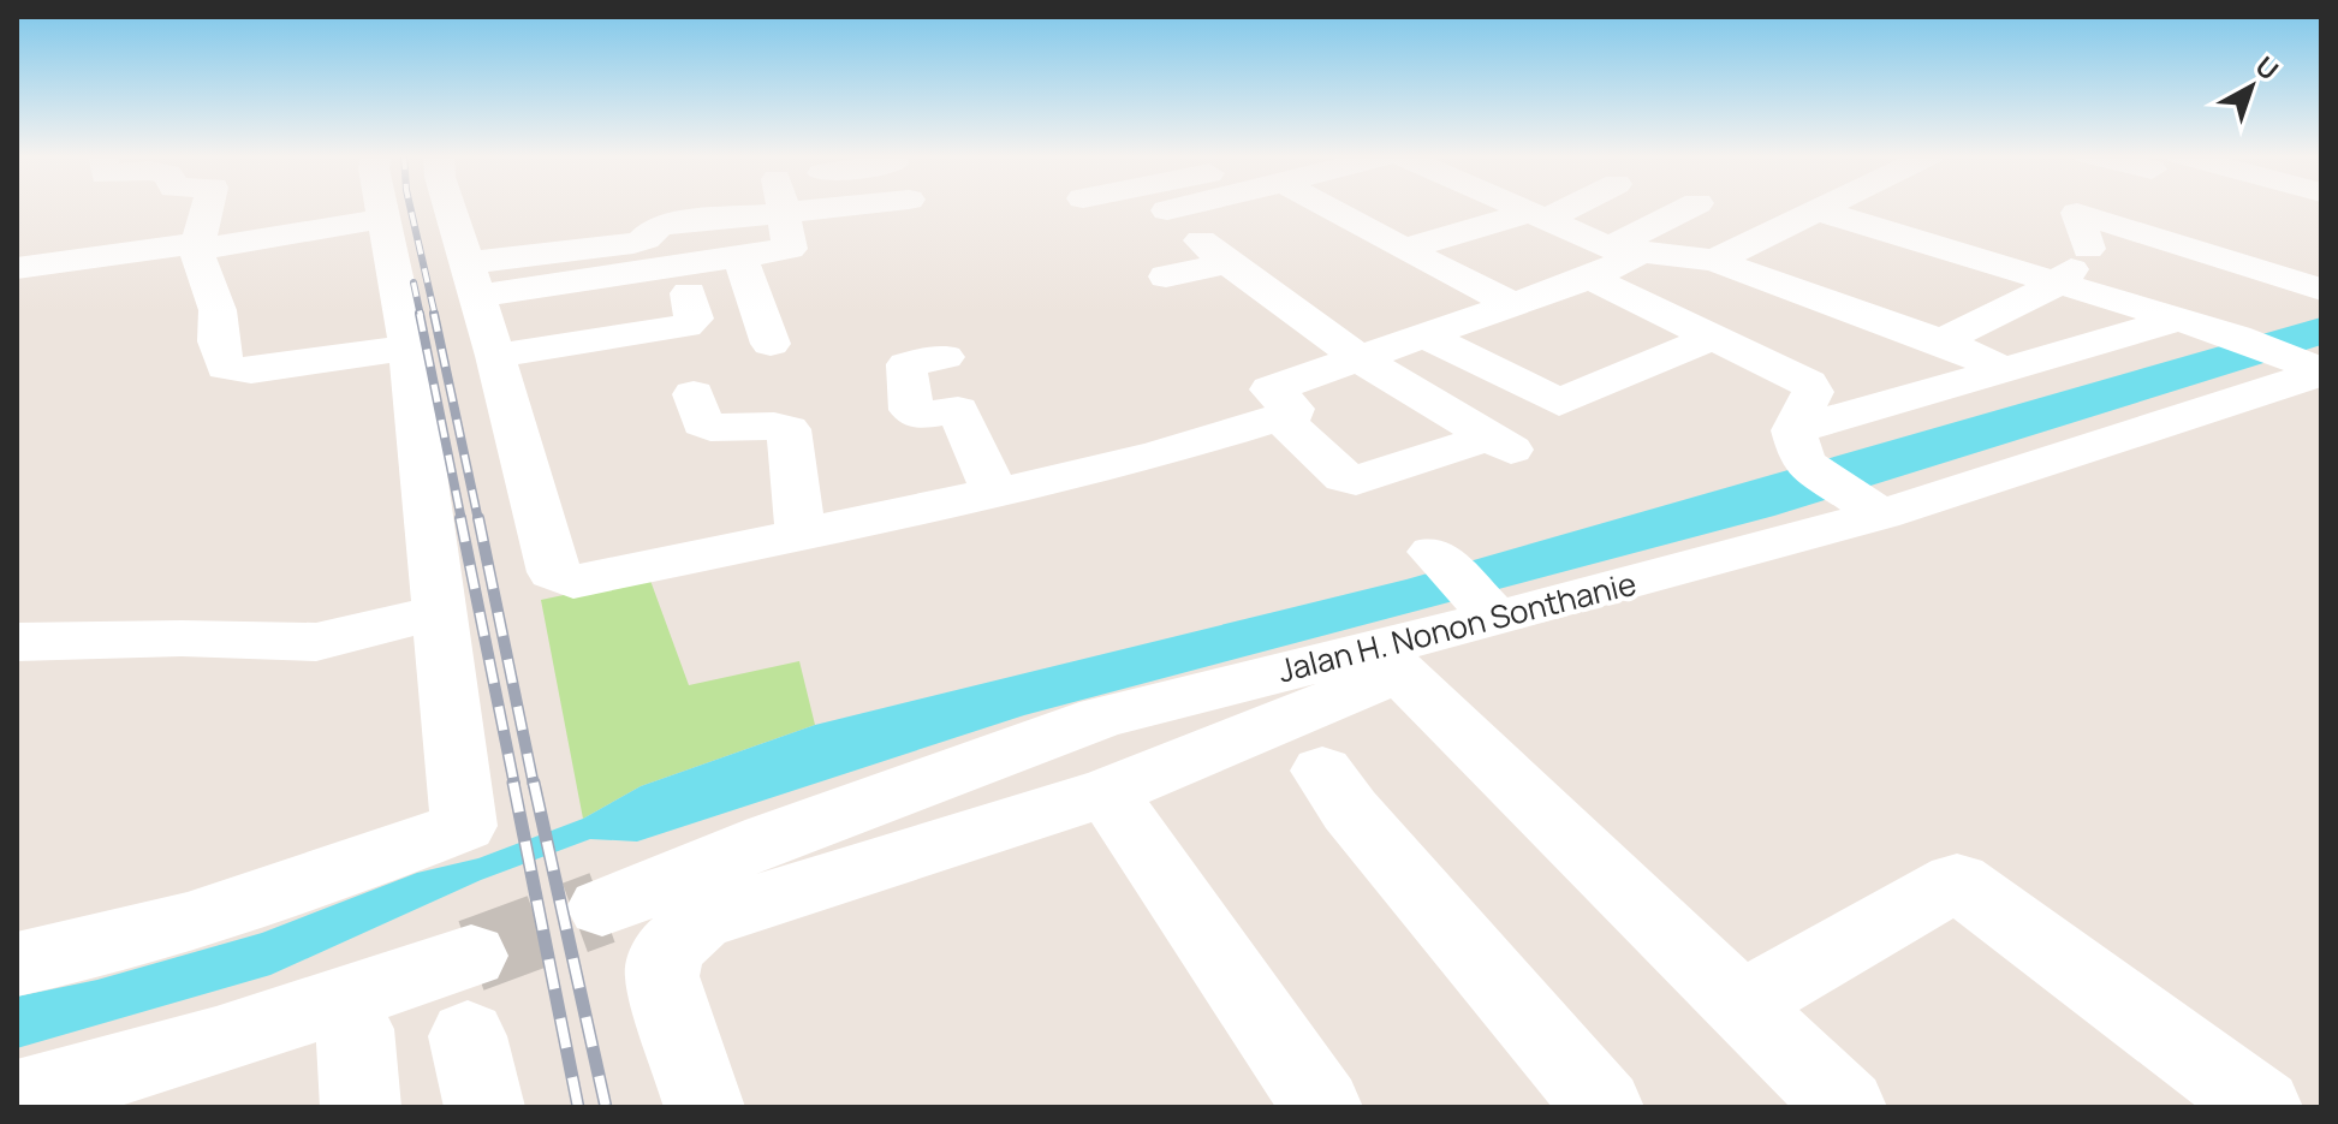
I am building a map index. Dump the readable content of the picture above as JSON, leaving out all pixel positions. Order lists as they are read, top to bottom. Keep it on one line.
{"streets":{"street":["Jalan H. Nonon Sonthanie"]},"north":"top right"}
